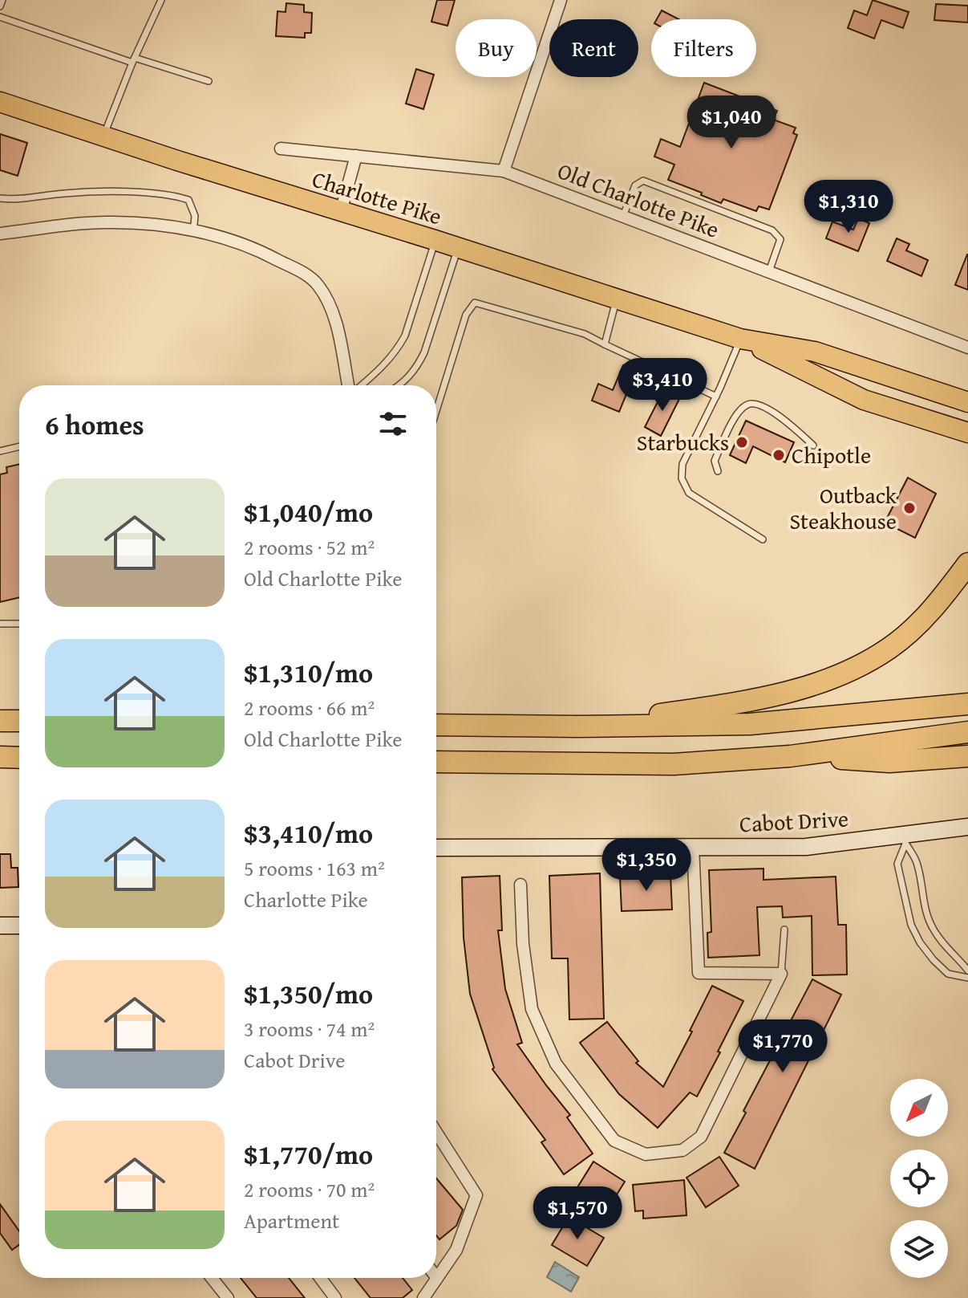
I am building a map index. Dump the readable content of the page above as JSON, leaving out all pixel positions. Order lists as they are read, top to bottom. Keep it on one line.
{"streets":{"main road":["Charlotte Pike"],"street":["Old Charlotte Pike","Cabot Drive"]},"places":["Starbucks","Chipotle","Outback Steakhouse"],"north":"bottom left","page":{"chip":["Buy","Rent","Filters"],"price":["$1,040","$1,310","$3,410","$1,350","$1,770","$1,570"],"heading":"6 homes","list":[{"name":"$1,040/mo","note":"2 rooms · 52 m² · Old Charlotte Pike"},{"name":"$1,310/mo","note":"2 rooms · 66 m² · Old Charlotte Pike"},{"name":"$3,410/mo","note":"5 rooms · 163 m² · Charlotte Pike"},{"name":"$1,350/mo","note":"3 rooms · 74 m² · Cabot Drive"},{"name":"$1,770/mo","note":"2 rooms · 70 m² · Apartment"}]}}
